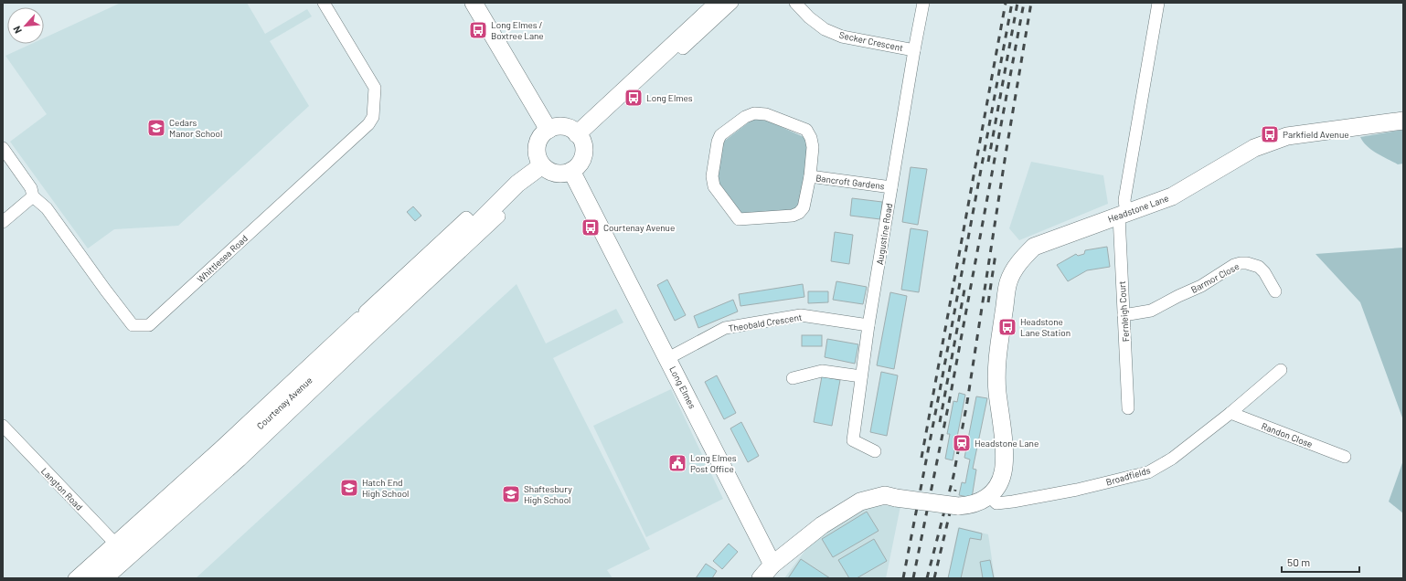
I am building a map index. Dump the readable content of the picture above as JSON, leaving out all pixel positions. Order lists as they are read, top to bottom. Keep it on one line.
{"streets":{"street":["Secker Crescent","Bancroft Gardens","Headstone Lane","Augustine Road","Whittlesea Road","Barmor Close","Fernleigh Court","Theobald Crescent","Long Elmes","Courtenay Avenue","Randon Close","Broadfields","Langton Road"]},"crossings":[["Secker Crescent","Augustine Road"],["Bancroft Gardens","Augustine Road"],["Headstone Lane","Fernleigh Court"],["Headstone Lane","Long Elmes"],["Headstone Lane","Broadfields"],["Augustine Road","Theobald Crescent"],["Barmor Close","Fernleigh Court"],["Theobald Crescent","Long Elmes"],["Long Elmes","Courtenay Avenue"],["Courtenay Avenue","Langton Road"],["Randon Close","Broadfields"]],"places":{"bus stop":["Long Elmes / Boxtree Lane","Long Elmes","Parkfield Avenue","Courtenay Avenue","Headstone Lane Station"],"school or university":["Cedars Manor School","Hatch End High School","Shaftesbury High School"],"station":["Headstone Lane"],"public building":["Long Elmes Post Office"]},"scale_bar":"50 m","north":"bottom left"}
